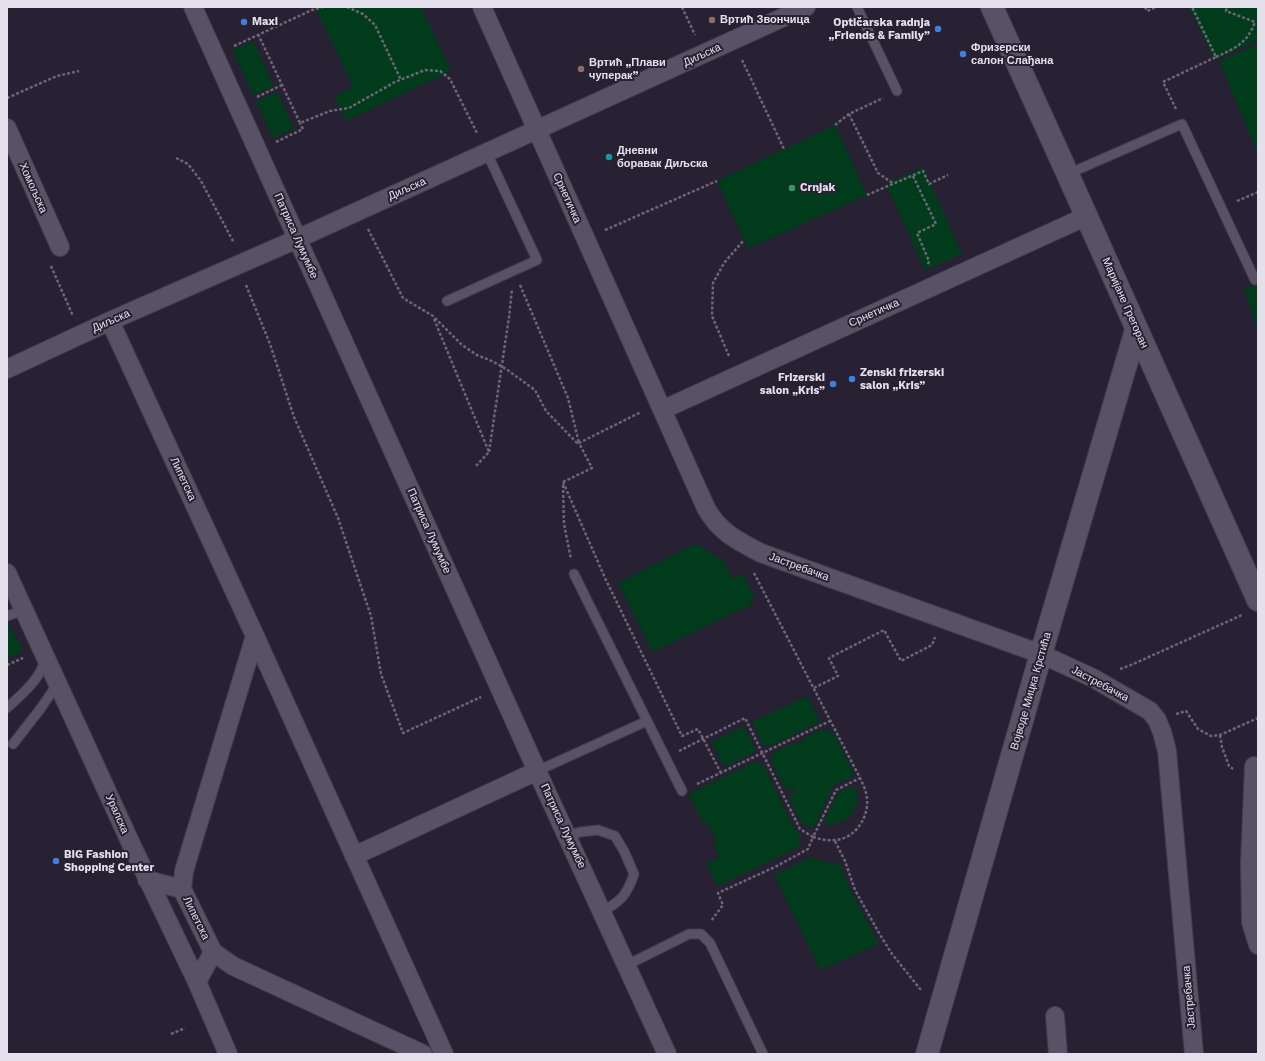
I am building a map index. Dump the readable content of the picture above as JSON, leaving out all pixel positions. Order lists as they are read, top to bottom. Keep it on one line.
{"streets":{"street":["Диљска","Хомољска","Срнетичка","Патриса Лумумбе","Маријане Грегоран","Липетска","Јастребачка","Војводе Мицка Крстића","Уралска"]},"crossings":[["Диљска","Срнетичка"],["Диљска","Патриса Лумумбе"],["Диљска","Липетска"],["Срнетичка","Маријане Грегоран"],["Срнетичка","Јастребачка"],["Маријане Грегоран","Војводе Мицка Крстића"],["Јастребачка","Војводе Мицка Крстића"]],"places":["Вртић Звончица","Maxi","Optičarska radnja „Friends & Family”","Фризерски салон Слађана","Вртић „Плави чуперак”","Дневни боравак Диљска","Crnjak","Zenski frizerski salon „Kris”","Frizerski salon „Kris”","BIG Fashion Shopping Center"]}
